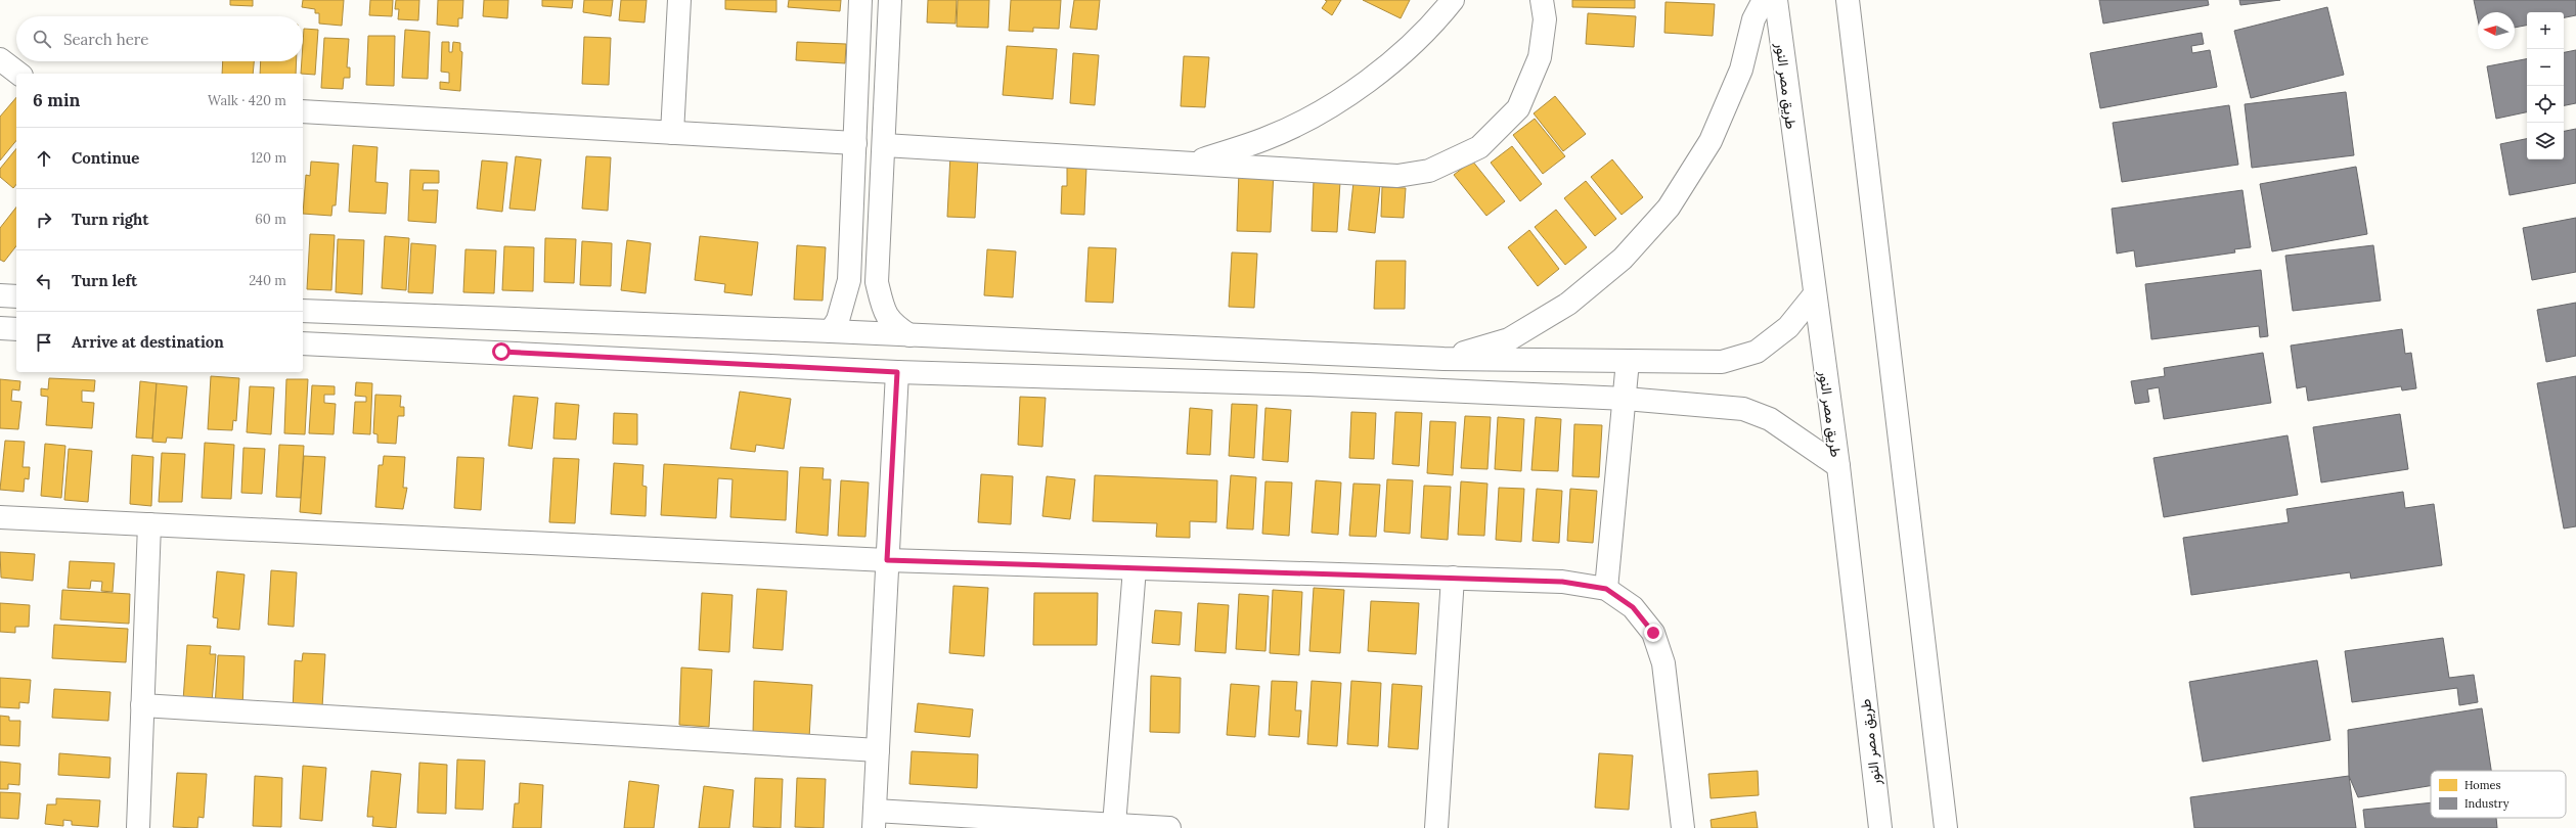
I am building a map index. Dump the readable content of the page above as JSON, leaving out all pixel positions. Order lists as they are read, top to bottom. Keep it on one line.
{"streets":{"street":["طريق مصر النور"]},"legend":["Homes","Industry"],"north":"left","page":{"map_buttons":["+","−"],"search":"Search here","heading":["6 min","Walk · 420 m"],"list":[["Continue","120 m"],["Turn right","60 m"],["Turn left","240 m"],"Arrive at destination"]}}
